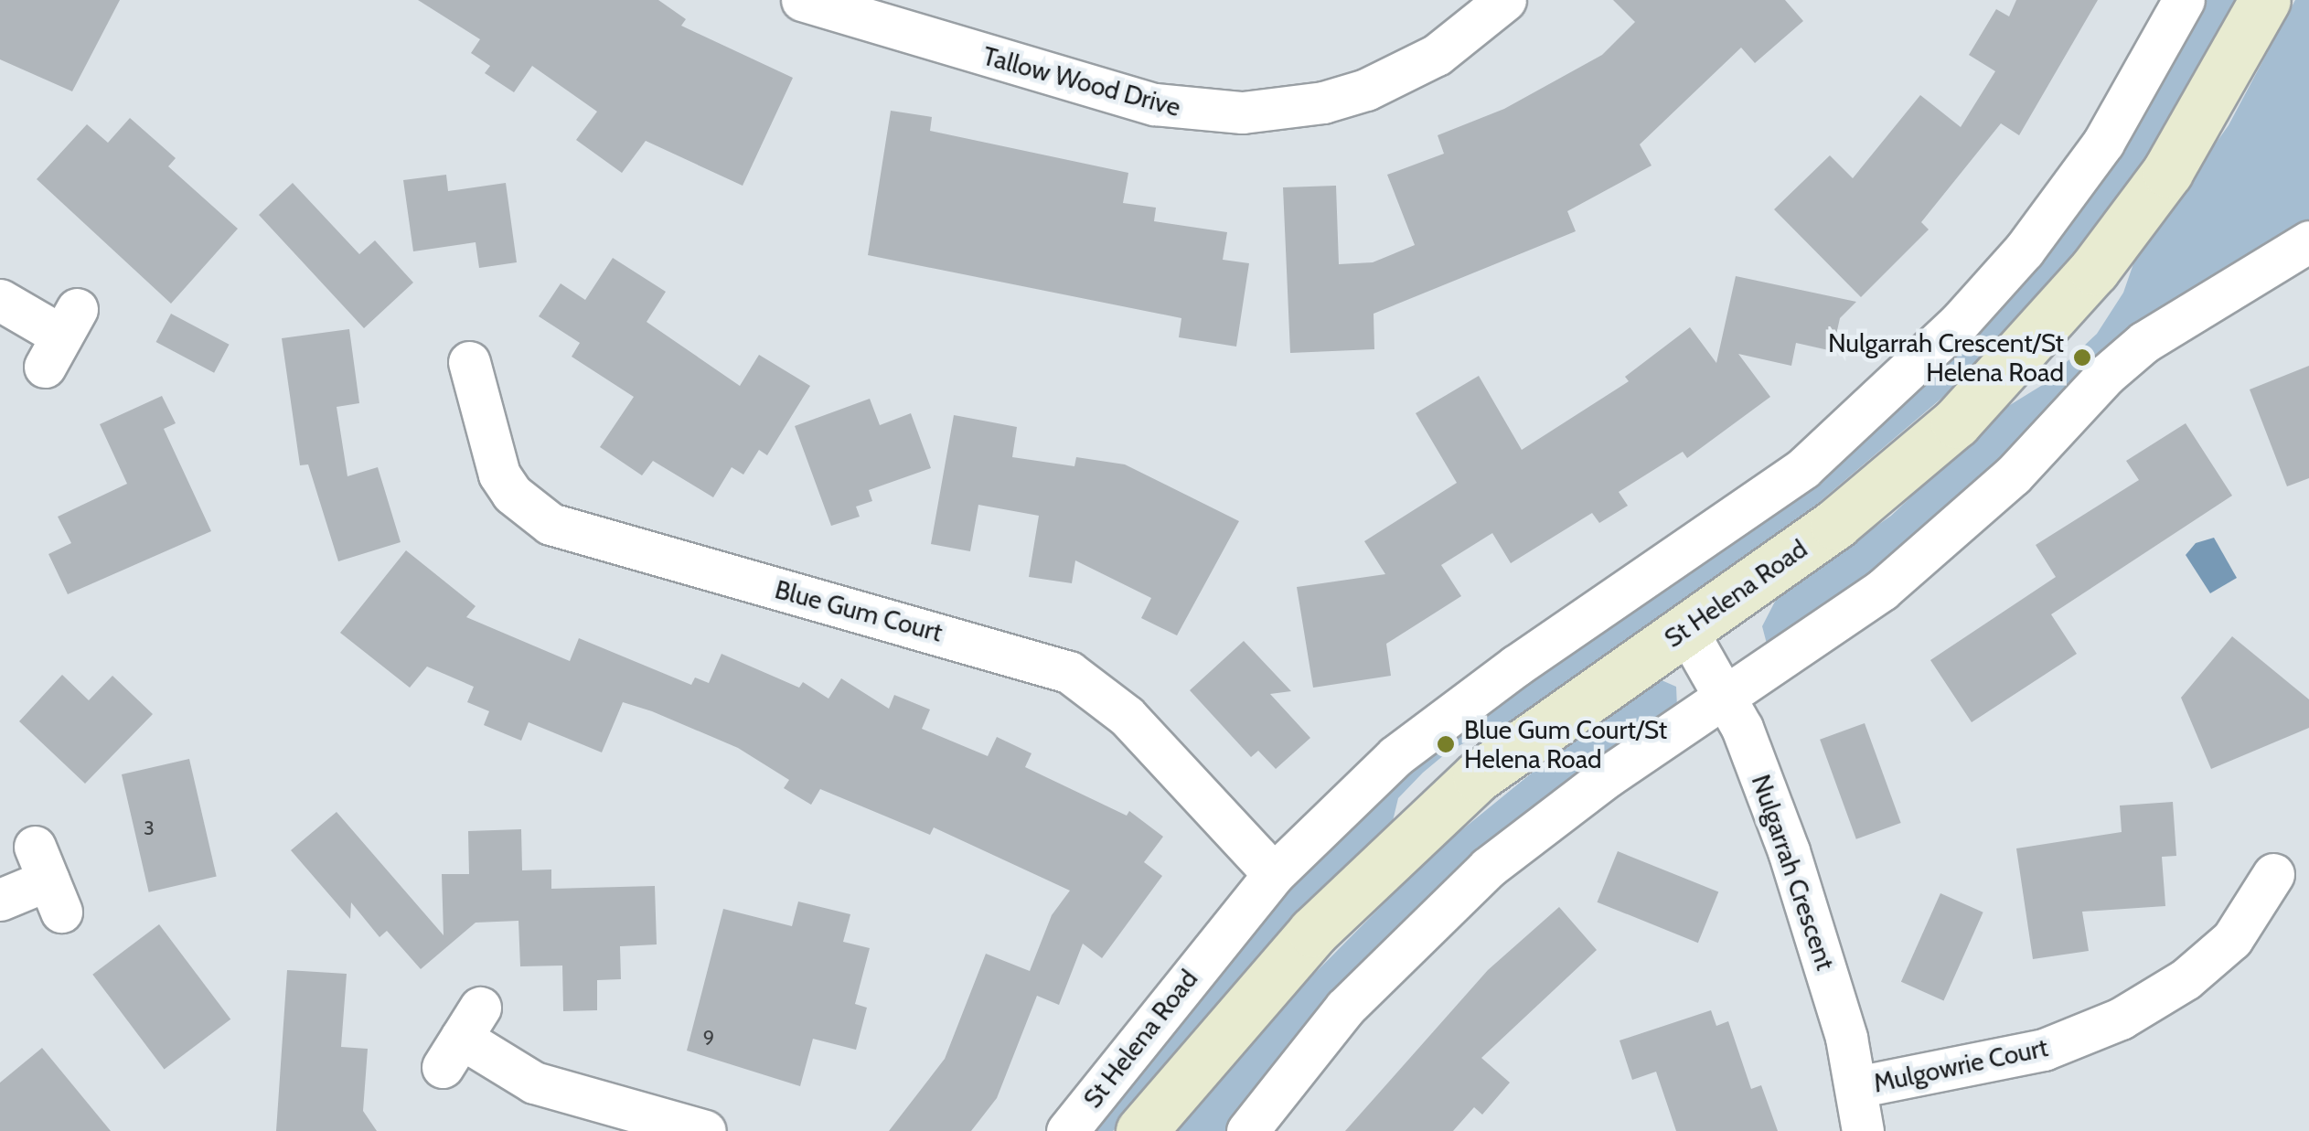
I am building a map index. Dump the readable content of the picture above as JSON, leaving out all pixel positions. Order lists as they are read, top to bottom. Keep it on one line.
{"streets":{"main road":["St Helena Road"],"street":["Tallow Wood Drive","Blue Gum Court","Nulgarrah Crescent","Mulgowrie Court"]},"crossings":[["St Helena Road","Blue Gum Court"],["St Helena Road","Nulgarrah Crescent"],["Nulgarrah Crescent","Mulgowrie Court"]],"places":["Nulgarrah Crescent/St Helena Road","Blue Gum Court/St Helena Road"],"house_numbers":["3","9"]}
